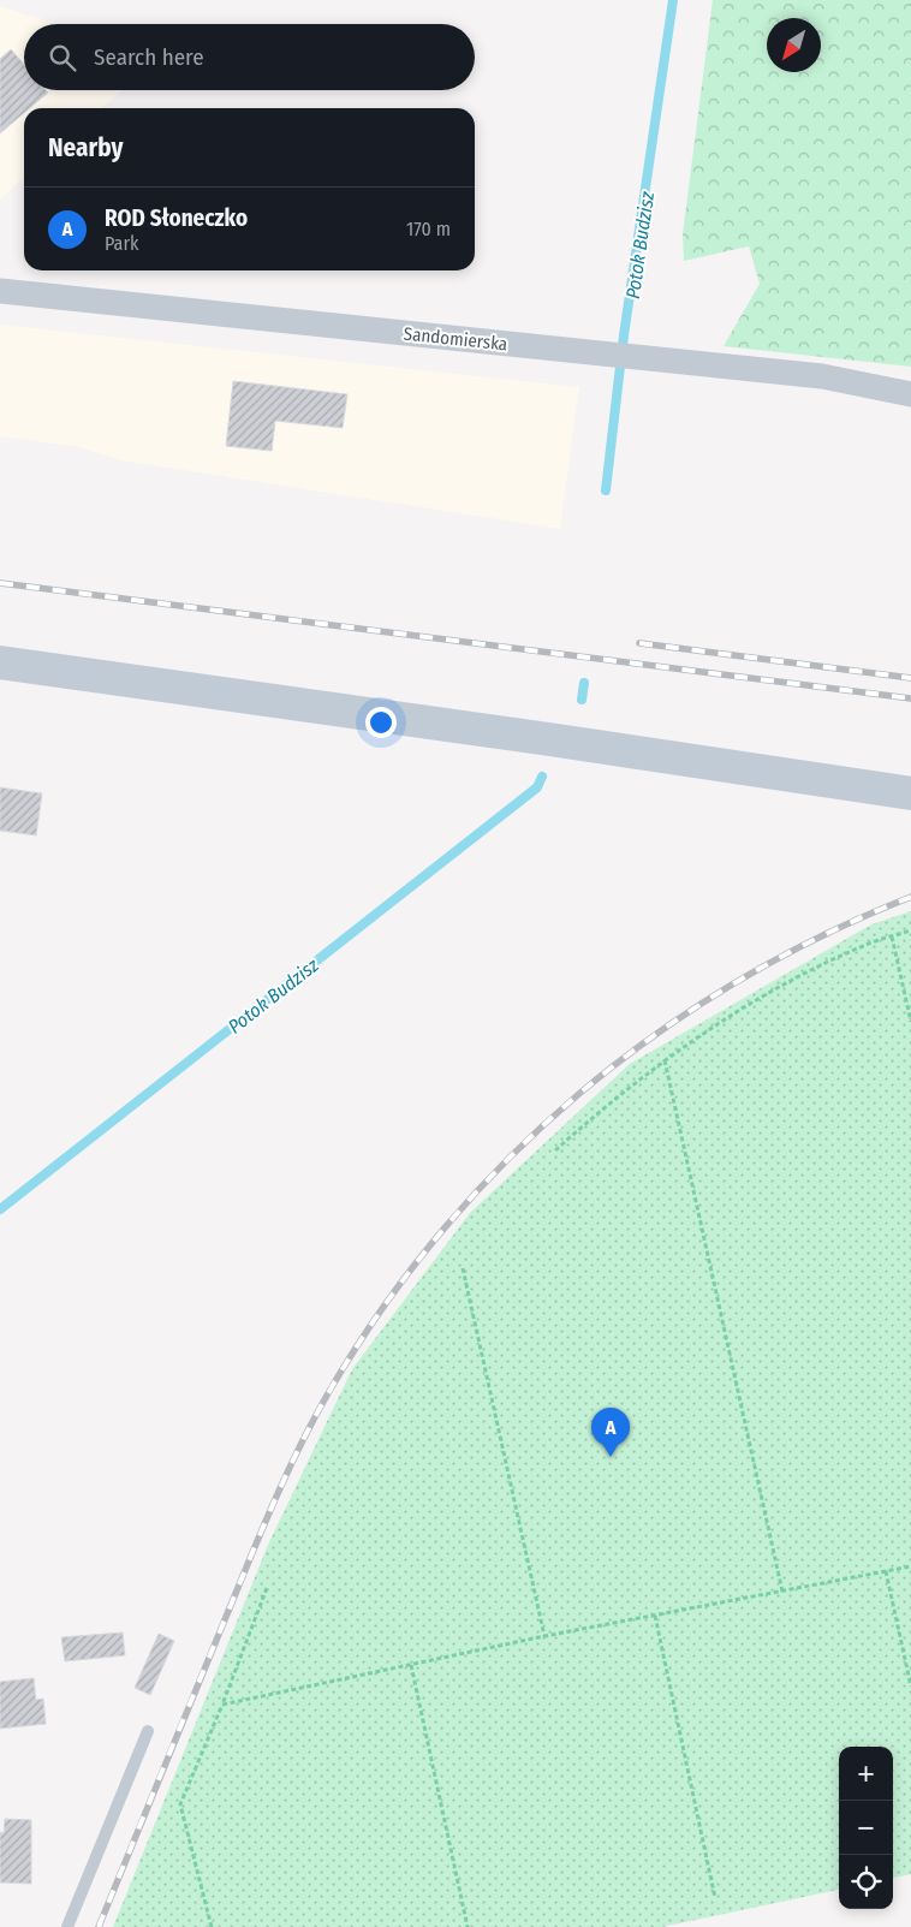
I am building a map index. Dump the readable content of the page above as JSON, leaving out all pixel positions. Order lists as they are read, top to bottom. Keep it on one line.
{"streets":{"street":["Sandomierska"]},"water":["Potok Budzisz"],"north":"bottom left","page":{"search":"Search here","heading":"Nearby","list":[{"mark":"A","name":"ROD Słoneczko","note":"Park","value":"170 m"}],"pins":"A","map_buttons":["+","−"]}}
